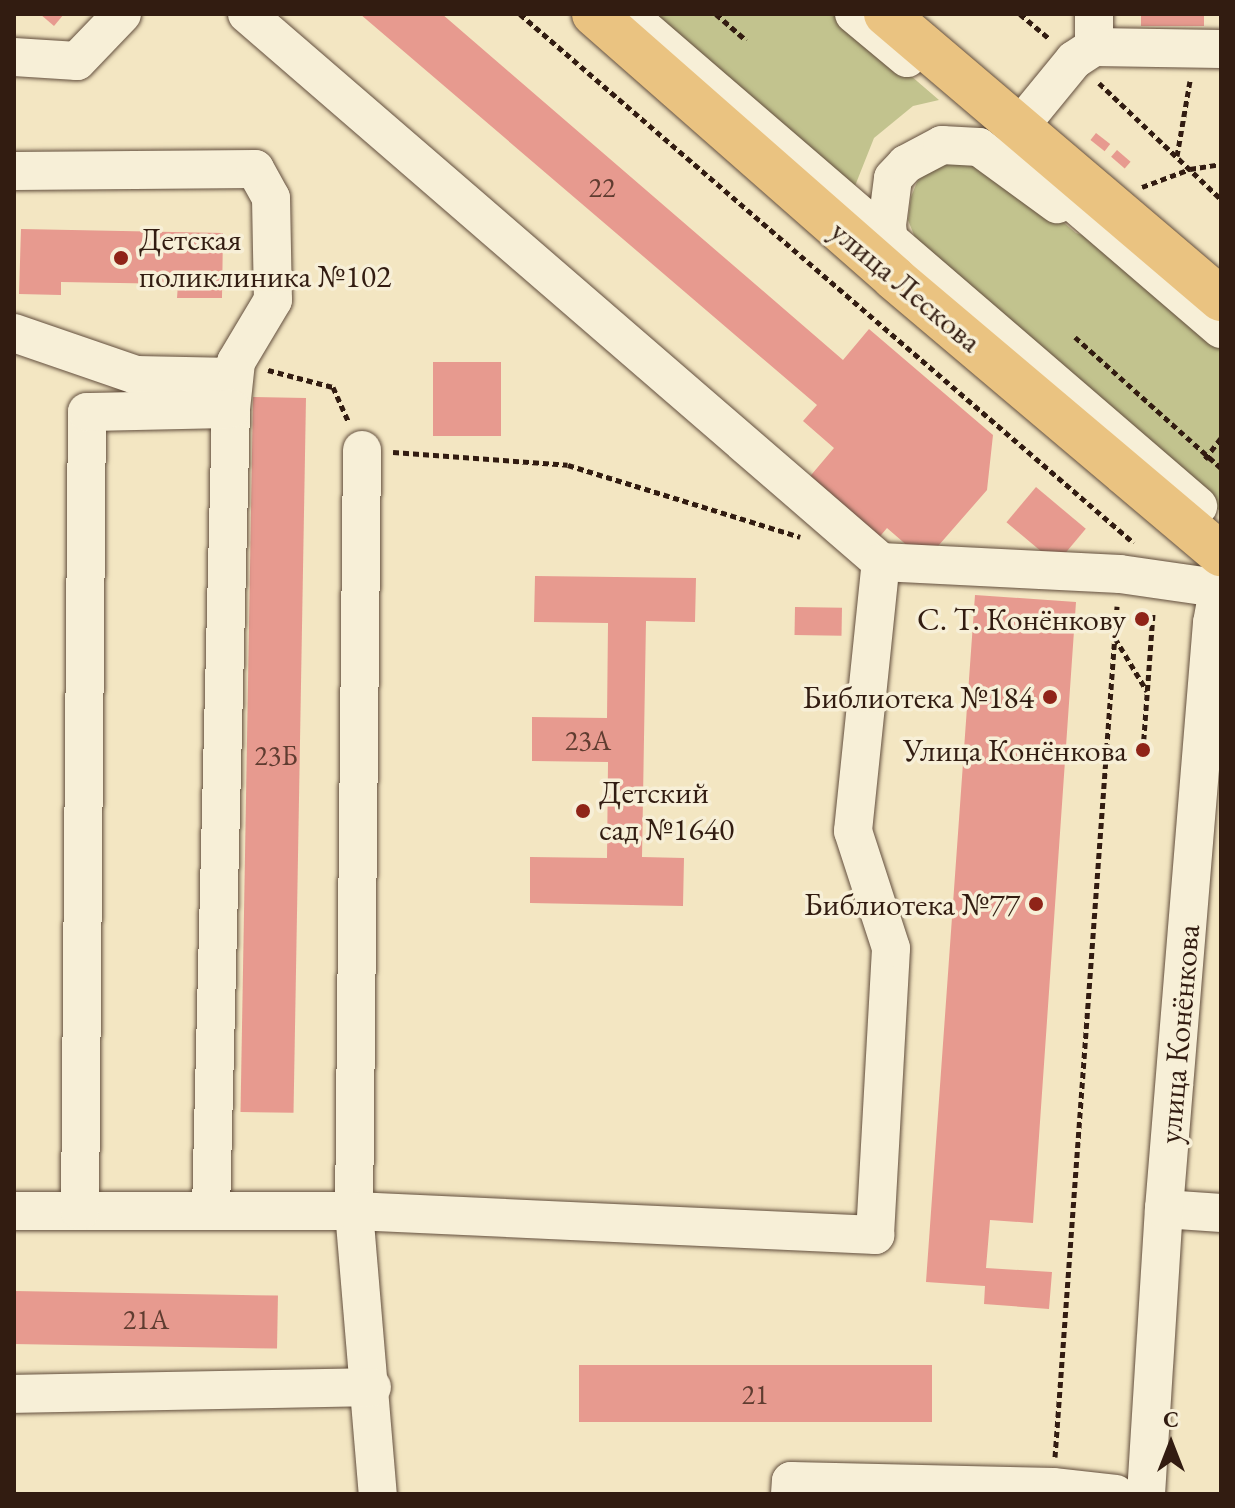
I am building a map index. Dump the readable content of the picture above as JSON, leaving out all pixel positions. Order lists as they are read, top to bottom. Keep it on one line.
{"streets":{"main road":["улица Лескова"],"street":["улица Конёнкова"]},"crossings":[["улица Лескова","улица Конёнкова"]],"places":["Детская поликлиника №102","С. Т. Конёнкову","Библиотека №184","Улица Конёнкова","Детский сад №1640","Библиотека №77"],"house_numbers":["22","23А","23Б","21А","21"],"north":"top"}
